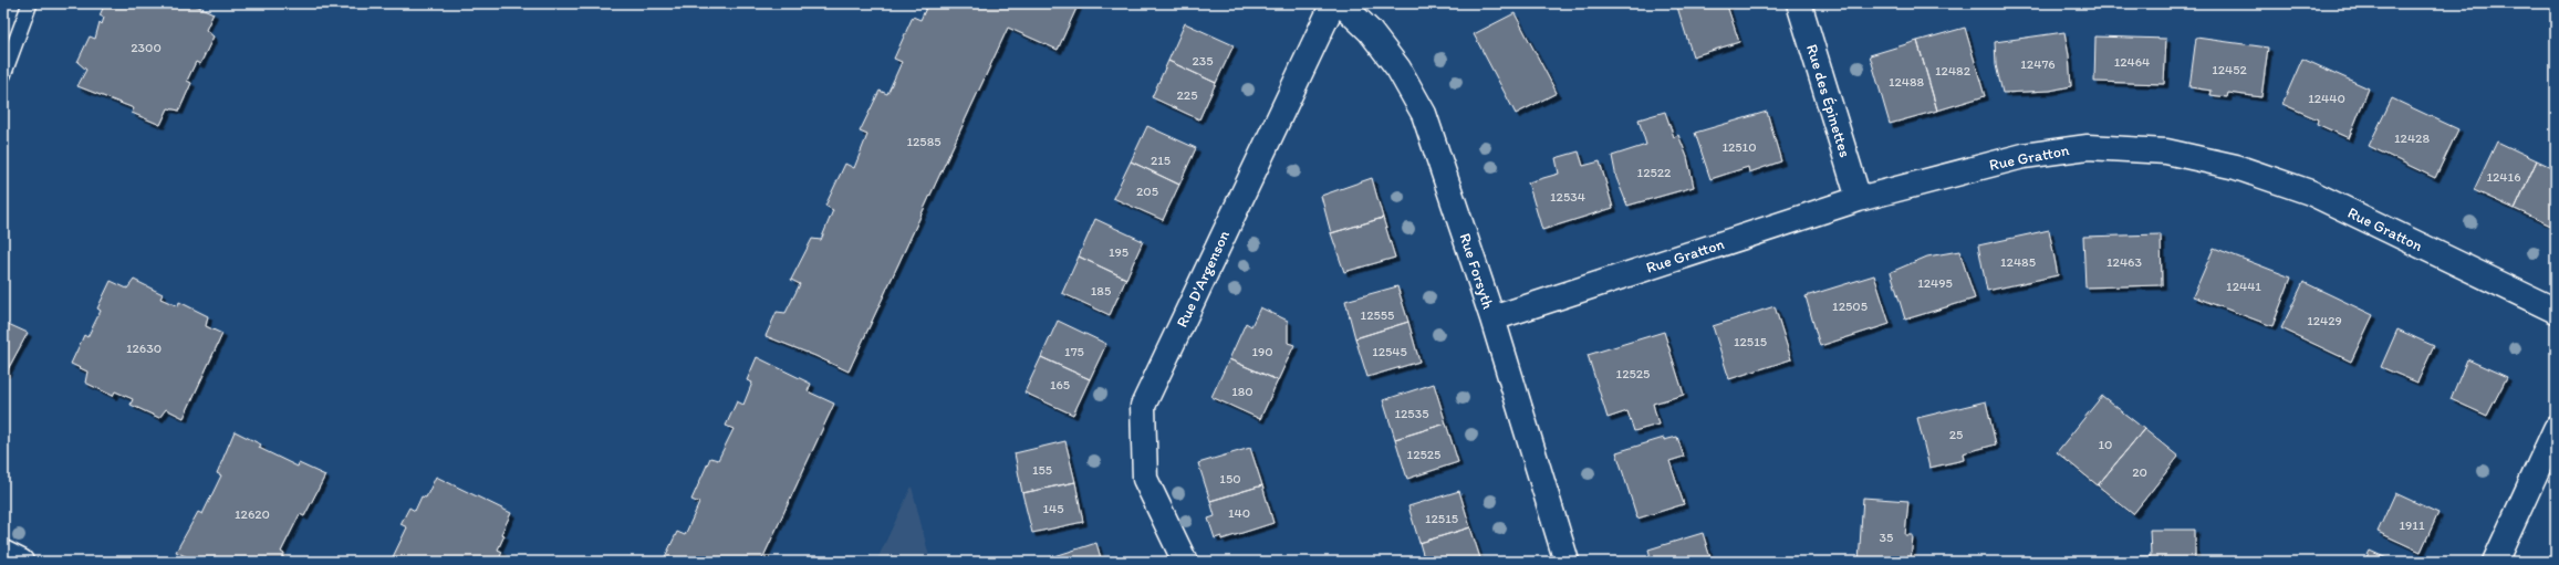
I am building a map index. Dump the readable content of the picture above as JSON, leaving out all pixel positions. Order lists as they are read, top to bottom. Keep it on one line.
{"streets":{"street":["Rue des Épinettes","Rue Gratton","Rue Forsyth","Rue D'Argenson"]},"crossings":[["Rue des Épinettes","Rue Gratton"],["Rue Gratton","Rue Forsyth"]],"house_numbers":["2300","235","12464","12476","12452","12482","12488","225","12440","12428","12585","12510","215","12522","12416","205","12534","195","12485","12463","12495","12441","185","12505","12555","12429","12515","12630","175","190","12545","12525","165","180","12535","25","10","12525","155","20","150","145","140","12620","12515","1911","35"]}
